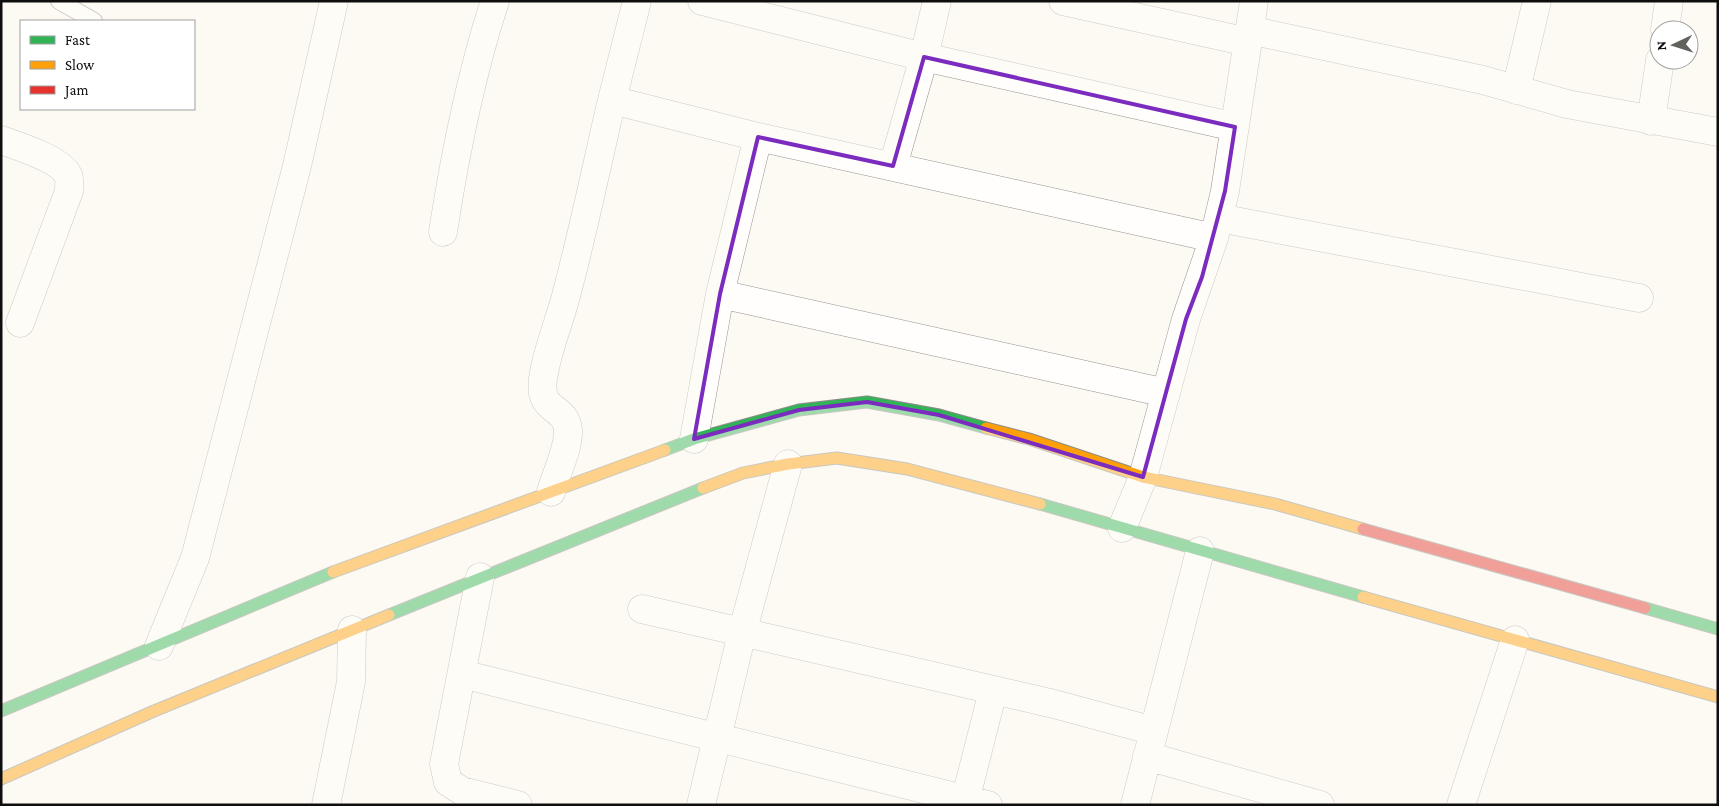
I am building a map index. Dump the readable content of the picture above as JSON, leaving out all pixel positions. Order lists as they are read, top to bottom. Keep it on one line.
{"legend":["Fast","Slow","Jam"],"north":"left"}
